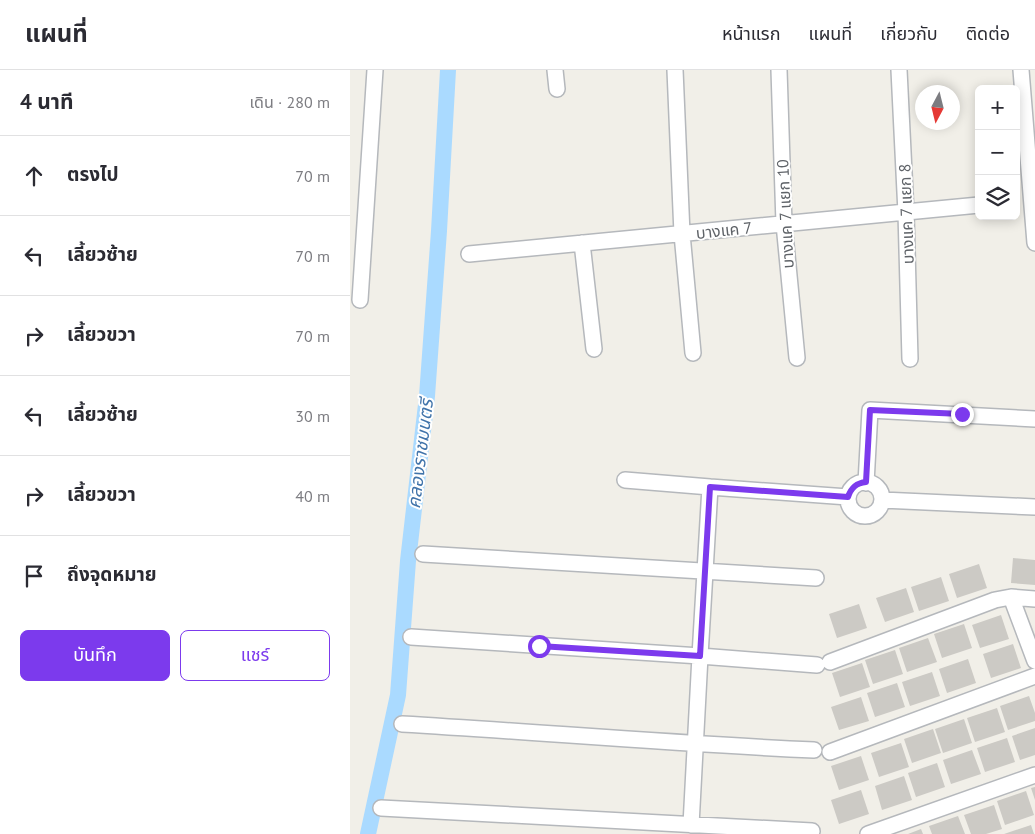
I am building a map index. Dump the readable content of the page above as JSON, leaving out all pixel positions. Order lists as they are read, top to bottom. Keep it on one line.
{"streets":{"street":["บางแค 7 แยก 10","บางแค 7 แยก 8","บางแค 7"]},"crossings":[["บางแค 7 แยก 10","บางแค 7"],["บางแค 7 แยก 8","บางแค 7"]],"water":["คลองราชมนตรี"],"north":"bottom","page":{"header":"แผนที่","nav":["หน้าแรก","แผนที่","เกี่ยวกับ","ติดต่อ"],"heading":["4 นาที","เดิน · 280 m"],"map_buttons":["+","−"],"list":[["ตรงไป","70 m"],["เลี้ยวซ้าย","70 m"],["เลี้ยวขวา","70 m"],["เลี้ยวซ้าย","30 m"],["เลี้ยวขวา","40 m"],"ถึงจุดหมาย"],"buttons":["บันทึก","แชร์"]}}
